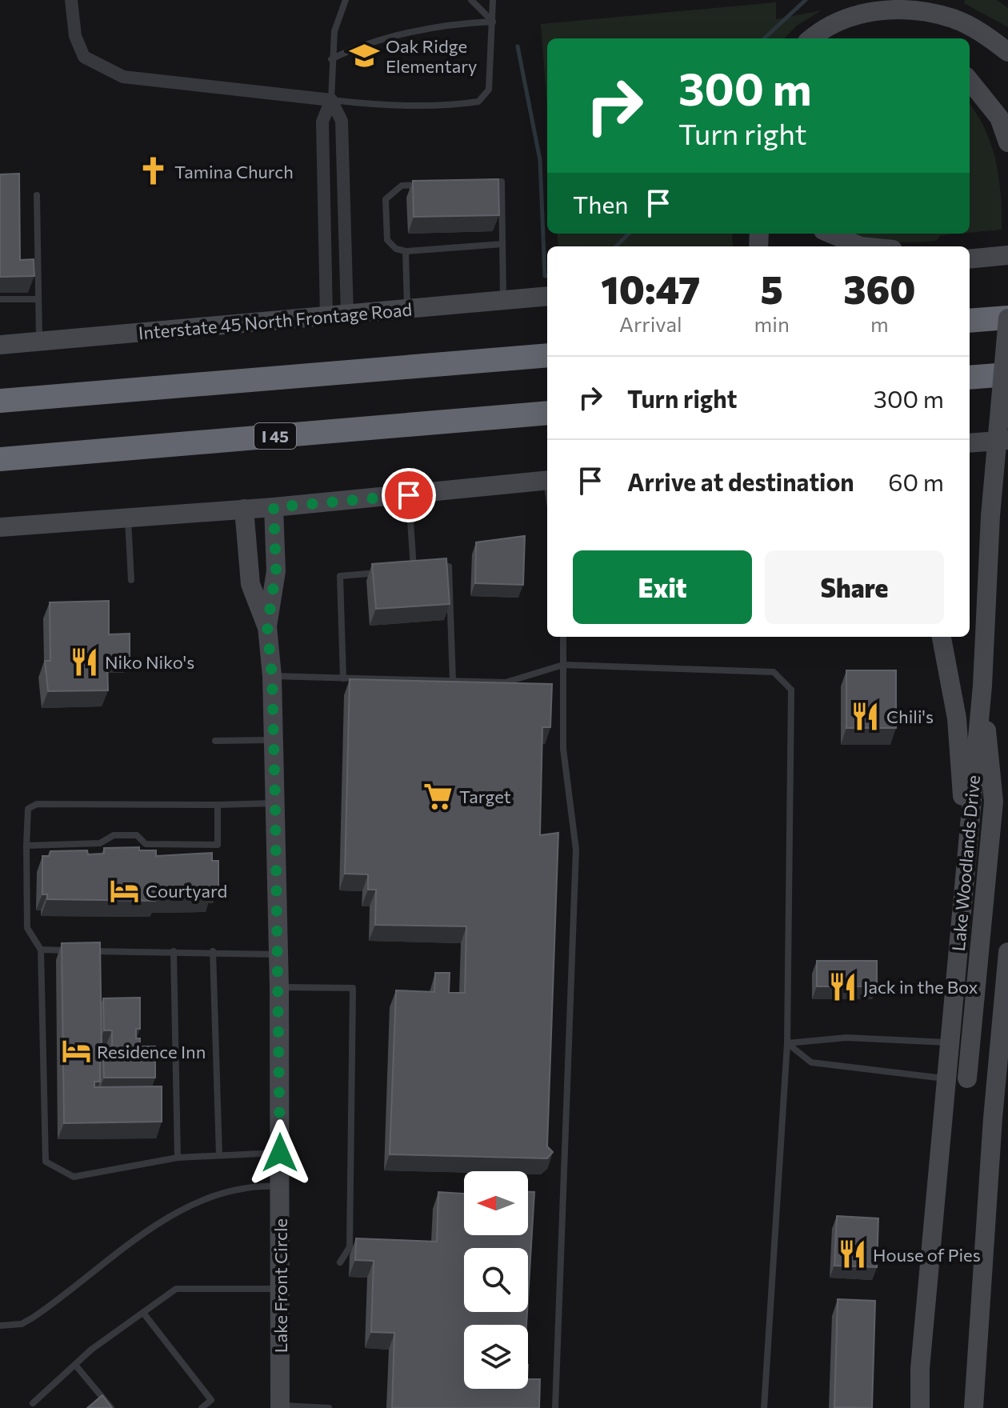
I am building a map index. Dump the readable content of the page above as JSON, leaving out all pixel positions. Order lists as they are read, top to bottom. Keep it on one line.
{"streets":{"highway":["I 45"],"main road":["Interstate 45 North Frontage Road","Lake Woodlands Drive","Lake Front Circle"]},"places":{"school or university":["Oak Ridge Elementary"],"church":["Tamina Church"],"restaurant":["Niko Niko's","Chili's","Jack in the Box","House of Pies"],"supermarket":["Target"],"hotel":["Courtyard","Residence Inn"]},"north":"left","page":{"turn":["300 m","Turn right"],"then":"Then","eta":["10:47","Arrival","5","min","360","m"],"list":[{"name":"Turn right","value":"300 m"},{"name":"Arrive at destination","value":"60 m"}],"buttons":["Exit","Share"]}}
